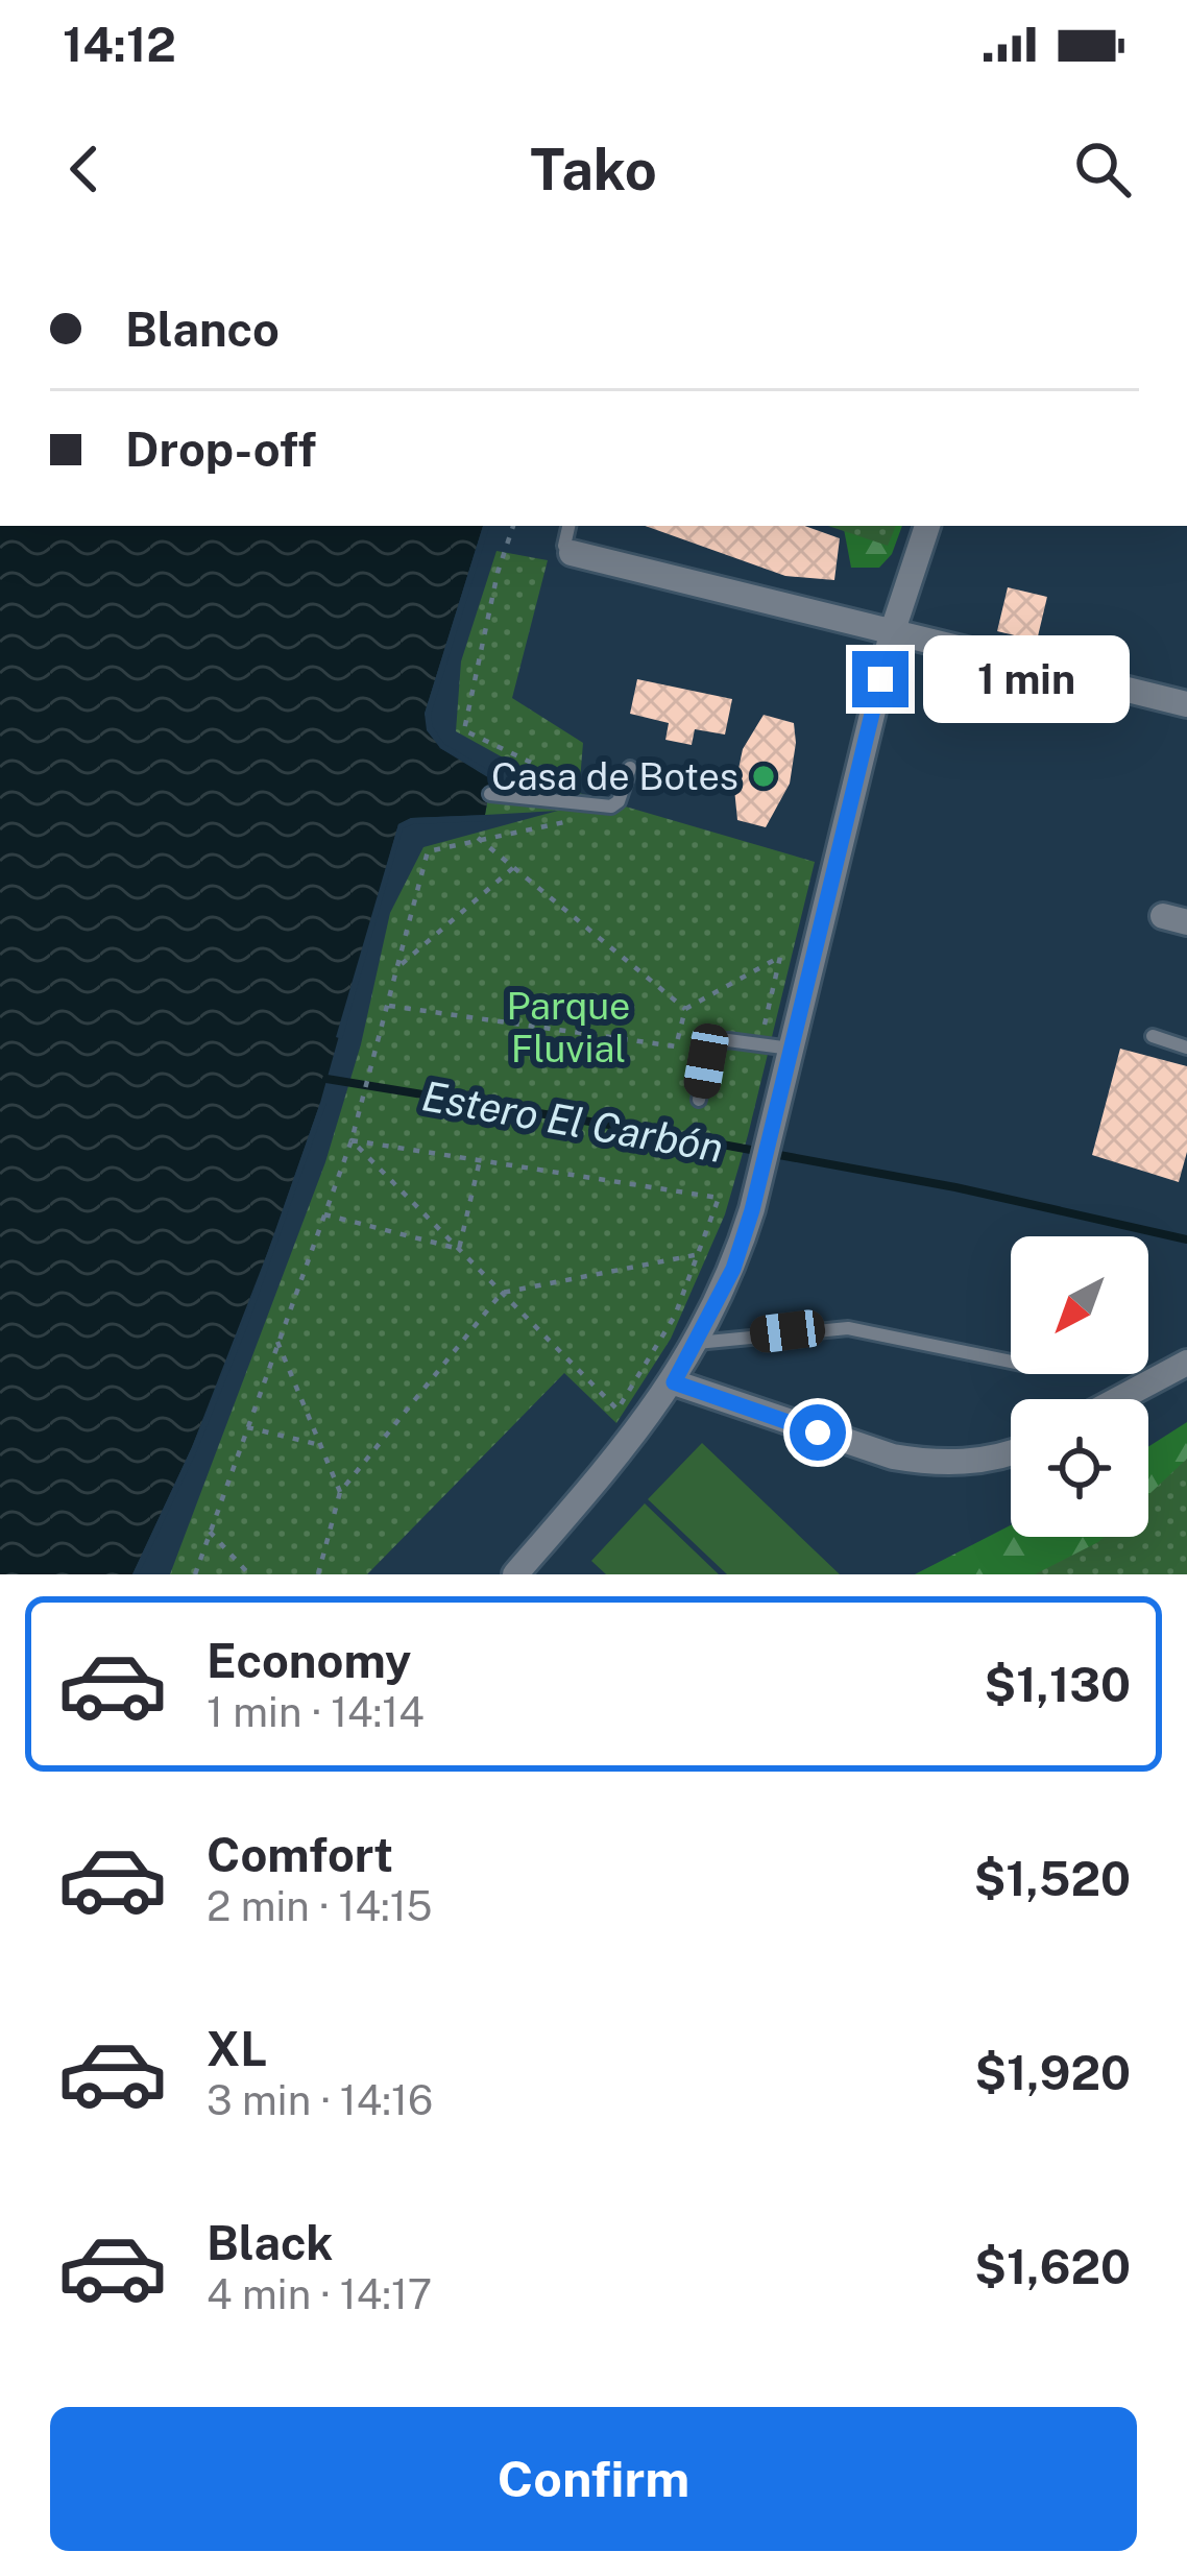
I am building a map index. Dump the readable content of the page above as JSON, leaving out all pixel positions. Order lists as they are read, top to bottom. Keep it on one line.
{"water":["Estero El Carbón"],"parks":["Parque Fluvial"],"places":["Casa de Botes"],"north":"bottom left","page":{"status":"14:12","header":"Tako","banner":["Blanco","Drop-off"],"bubble":"1 min","list":[{"name":"Economy","note":"1 min · 14:14","value":"$1,130"},{"name":"Comfort","note":"2 min · 14:15","value":"$1,520"},{"name":"XL","note":"3 min · 14:16","value":"$1,920"},{"name":"Black","note":"4 min · 14:17","value":"$1,620"}],"buttons":"Confirm"}}
